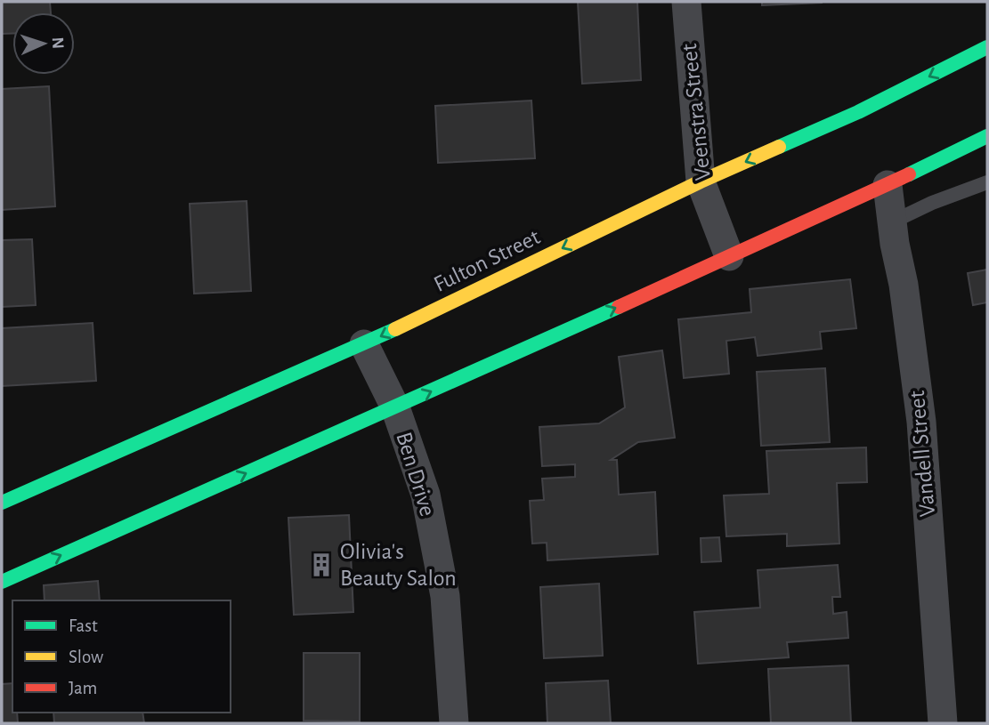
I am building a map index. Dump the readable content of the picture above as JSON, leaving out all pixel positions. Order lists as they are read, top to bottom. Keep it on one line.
{"streets":{"main road":["Fulton Street"],"street":["Veenstra Street","Vandell Street","Ben Drive"]},"crossings":[["Veenstra Street","Fulton Street"],["Fulton Street","Ben Drive"]],"places":{"building":["Olivia's Beauty Salon"]},"legend":["Fast","Slow","Jam"],"north":"right"}
